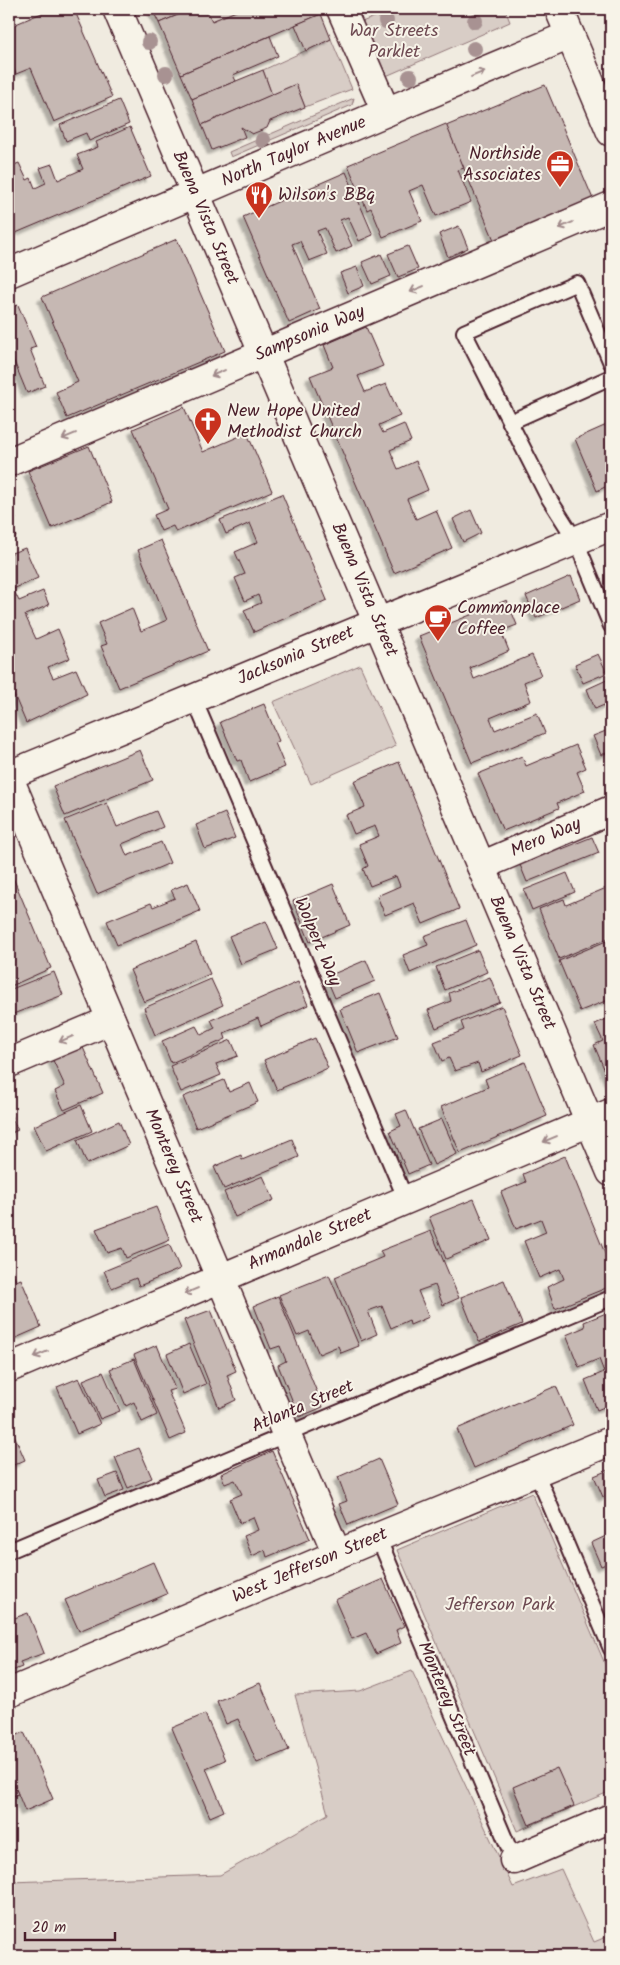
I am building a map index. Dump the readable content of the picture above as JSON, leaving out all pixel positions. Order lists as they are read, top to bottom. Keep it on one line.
{"streets":{"street":["North Taylor Avenue","Buena Vista Street","Sampsonia Way","Jacksonia Street","Mero Way","Monterey Street","Armandale Street","West Jefferson Street"],"lane":["Wolpert Way","Atlanta Street"]},"crossings":[["North Taylor Avenue","Buena Vista Street"],["Buena Vista Street","Sampsonia Way"],["Buena Vista Street","Jacksonia Street"],["Buena Vista Street","Mero Way"],["Buena Vista Street","Armandale Street"],["Jacksonia Street","Wolpert Way"],["Jacksonia Street","Monterey Street"],["Wolpert Way","Armandale Street"],["Monterey Street","Armandale Street"],["Monterey Street","Atlanta Street"],["Monterey Street","West Jefferson Street"]],"one_way":["Sampsonia Way","Armandale Street"],"parks":["War Streets Parklet","Jefferson Park"],"places":{"office":["Northside Associates"],"restaurant":["Wilson's BBq"],"church":["New Hope United Methodist Church"],"cafe":["Commonplace Coffee"]},"scale_bar":"20 m"}
